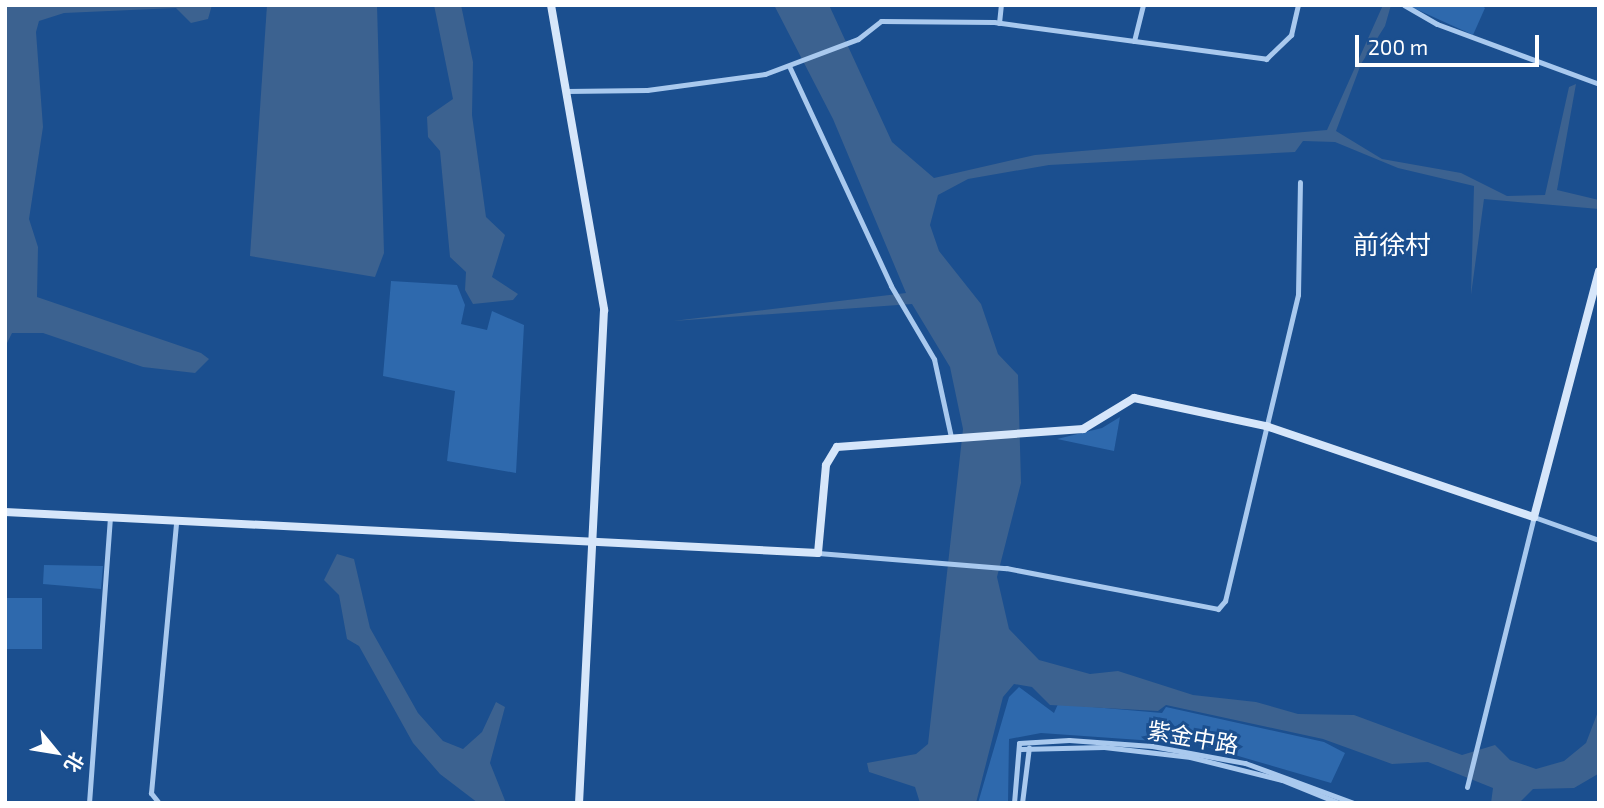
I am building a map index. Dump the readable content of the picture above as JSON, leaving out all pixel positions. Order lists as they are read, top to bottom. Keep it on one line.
{"streets":{"street":["紫金中路"]},"districts":["前徐村"],"scale_bar":"200 m","north":"bottom right"}
